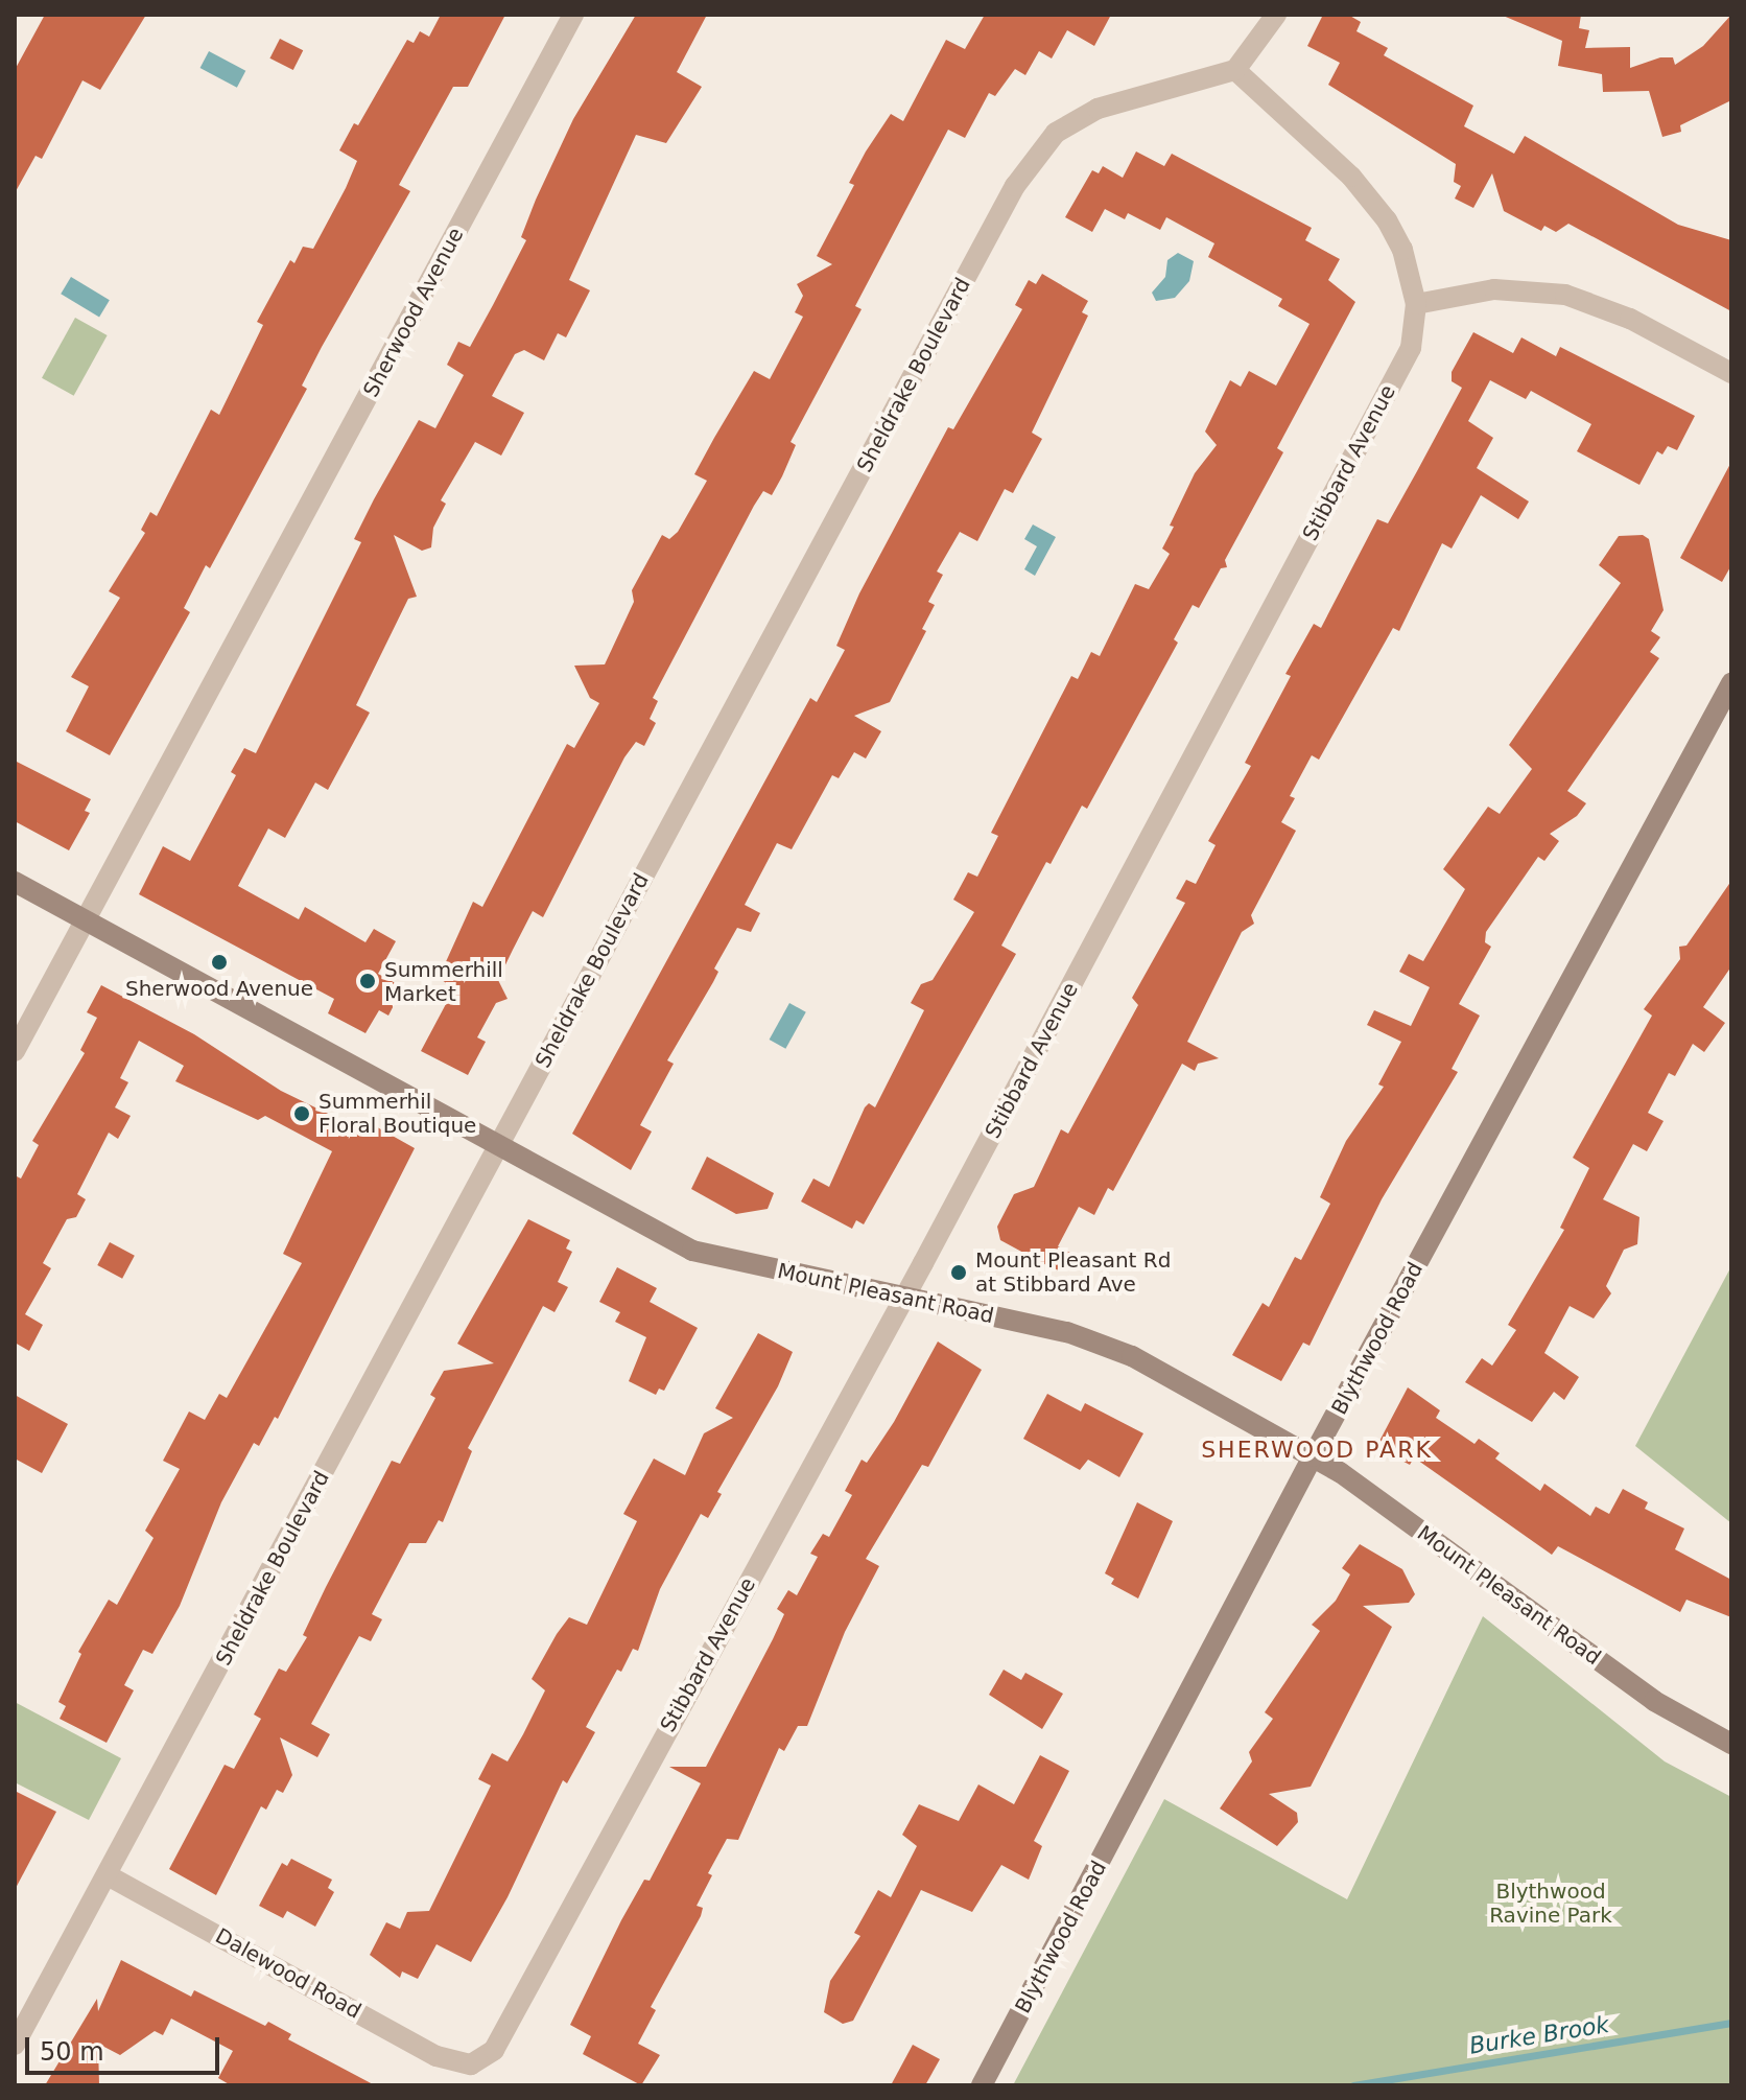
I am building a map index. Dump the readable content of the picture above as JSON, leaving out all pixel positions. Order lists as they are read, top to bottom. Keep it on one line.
{"streets":{"main road":["Mount Pleasant Road","Blythwood Road"],"street":["Sherwood Avenue","Sheldrake Boulevard","Stibbard Avenue","Dalewood Road"]},"crossings":[["Sherwood Avenue","Mount Pleasant Road"],["Sheldrake Boulevard","Stibbard Avenue"],["Sheldrake Boulevard","Mount Pleasant Road"],["Sheldrake Boulevard","Dalewood Road"],["Stibbard Avenue","Mount Pleasant Road"],["Stibbard Avenue","Dalewood Road"],["Mount Pleasant Road","Blythwood Road"]],"districts":["SHERWOOD PARK"],"water":["Burke Brook"],"parks":["Blythwood Ravine Park"],"places":["Sherwood Avenue","Summerhill Market","Summerhil Floral Boutique","Mount Pleasant Rd at Stibbard Ave"],"scale_bar":"50 m"}
